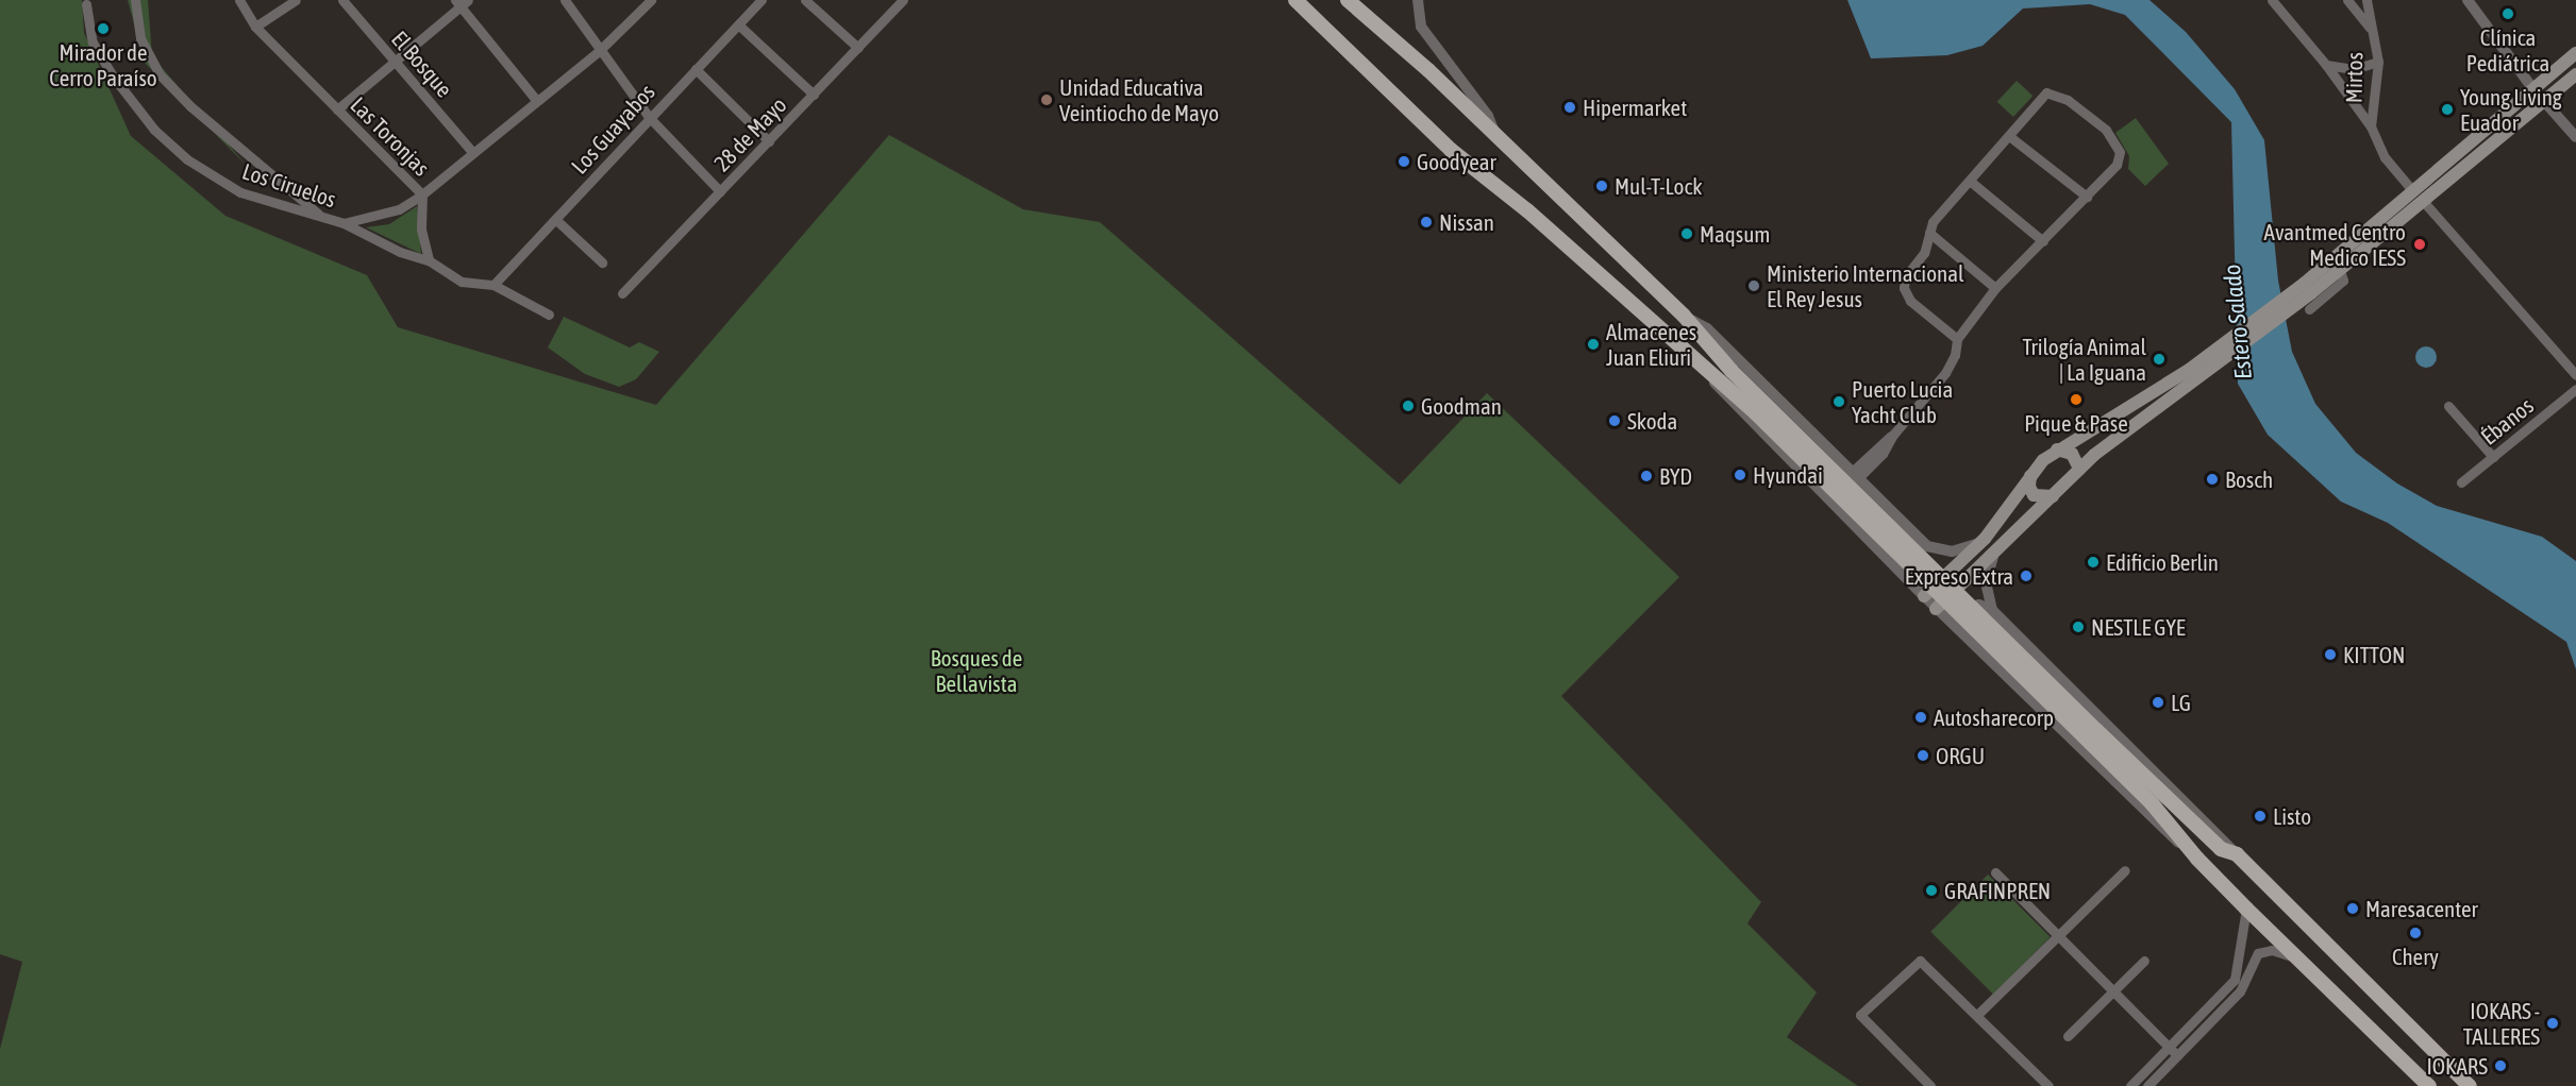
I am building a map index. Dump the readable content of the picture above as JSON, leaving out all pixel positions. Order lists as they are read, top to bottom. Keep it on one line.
{"streets":{"street":["El Bosque","Mirtos","Los Guayabos","28 de Mayo","Las Toronjas","Los Ciruelos","Ébanos"]},"crossings":[["El Bosque","Los Ciruelos"],["Las Toronjas","Los Ciruelos"]],"water":["Estero Salado"],"parks":["Bosques de Bellavista"],"places":["Clínica Pediátrica","Mirador de Cerro Paraíso","Unidad Educativa Veintiocho de Mayo","Hipermarket","Young Living Euador","Goodyear","Mul-T-Lock","Nissan","Maqsum","Avantmed Centro Medico IESS","Ministerio Internacional El Rey Jesus","Almacenes Juan Eliuri","Trilogía Animal | La Iguana","Pique & Pase","Puerto Lucia Yacht Club","Goodman","Skoda","Hyundai","BYD","Bosch","Edificio Berlin","Expreso Extra","NESTLE GYE","KITTON","LG","Autosharecorp","ORGU","Listo","GRAFINPREN","Maresacenter","Chery","IOKARS - TALLERES","IOKARS"]}
